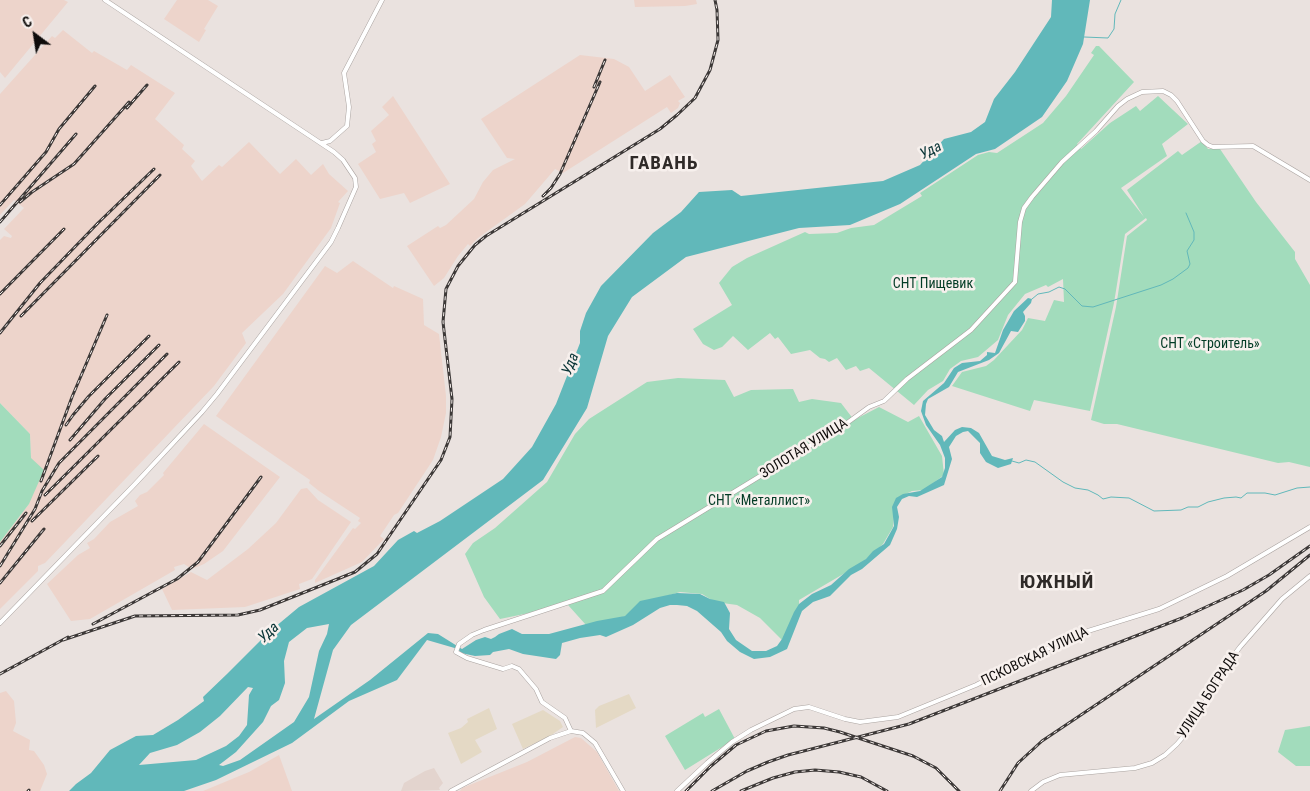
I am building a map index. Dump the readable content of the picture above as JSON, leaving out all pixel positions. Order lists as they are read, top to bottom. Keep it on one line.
{"streets":{"street":["ЗОЛОТАЯ УЛИЦА","ПСКОВСКАЯ УЛИЦА","УЛИЦА БОГРАДА"]},"districts":["ГАВАНЬ","ЮЖНЫЙ"],"water":["Уда"],"parks":["СНТ Пищевик","СНТ «Строитель»","СНТ «Металлист»"],"north":"top left"}
